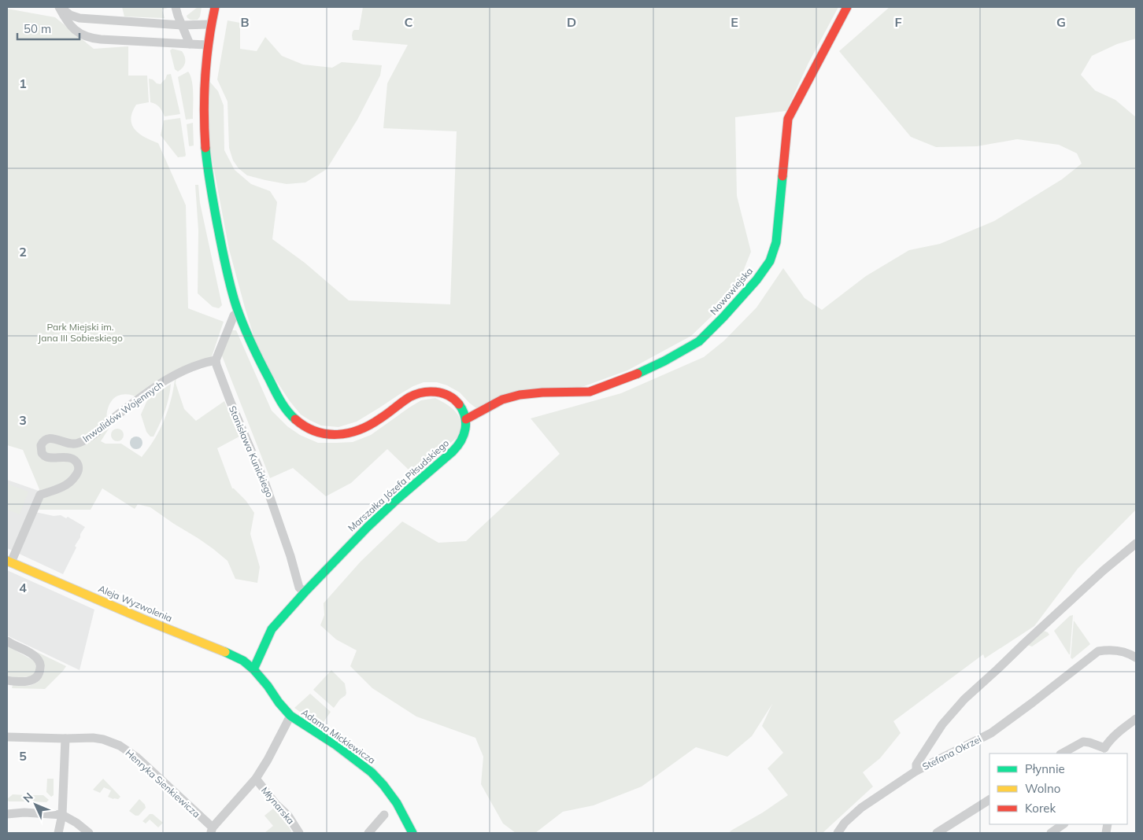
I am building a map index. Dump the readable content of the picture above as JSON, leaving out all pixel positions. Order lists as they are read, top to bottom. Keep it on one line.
{"streets":{"street":["Nowowiejska","Inwalidów Wojennych","Stanisława Kunickiego","Marszałka Józefa Piłsudskiego","Aleja Wyzwolenia","Adama Mickiewicza","Stefana Okrzei","Henryka Sienkiewicza","Młynarska"]},"crossings":[["Nowowiejska","Marszałka Józefa Piłsudskiego"],["Inwalidów Wojennych","Stanisława Kunickiego"],["Inwalidów Wojennych","Aleja Wyzwolenia"],["Stanisława Kunickiego","Marszałka Józefa Piłsudskiego"],["Marszałka Józefa Piłsudskiego","Aleja Wyzwolenia"],["Aleja Wyzwolenia","Adama Mickiewicza"]],"parks":["Park Miejski im. Jana III Sobieskiego"],"legend":["Płynnie","Wolno","Korek"],"scale_bar":"50 m","north":"top left","grid":{"columns":["B","C","D","E","F","G"],"rows":["1","2","3","4","5"]}}
